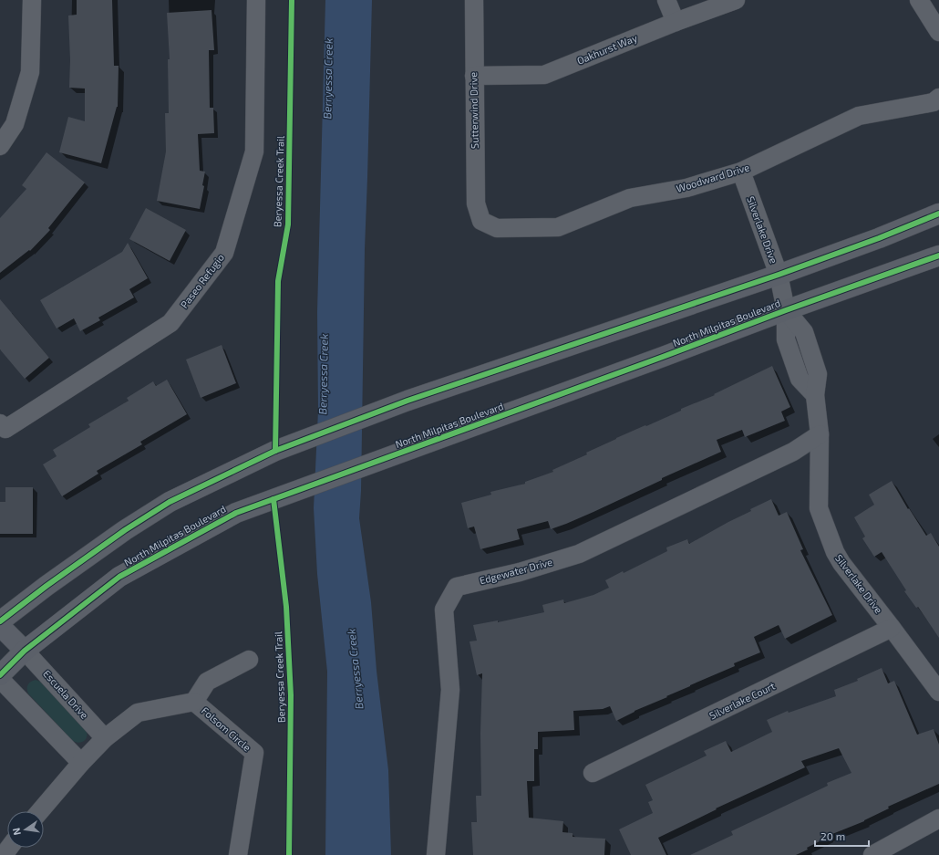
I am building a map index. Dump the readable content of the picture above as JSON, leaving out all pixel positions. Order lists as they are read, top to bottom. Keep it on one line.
{"streets":{"main road":["North Milpitas Boulevard"],"street":["Oakhurst Way","Sutterwind Drive","Woodward Drive","Silverlake Drive","Paseo Refugio","Edgewater Drive","Escuela Drive","Silverlake Court","Folsom Circle"],"cycle path":["Beryessa Creek Trail"]},"crossings":[["Oakhurst Way","Sutterwind Drive"],["Sutterwind Drive","Woodward Drive"],["Woodward Drive","Silverlake Drive"],["Silverlake Drive","North Milpitas Boulevard"],["Silverlake Drive","Edgewater Drive"],["Silverlake Drive","Silverlake Court"],["North Milpitas Boulevard","Escuela Drive"],["Escuela Drive","Folsom Circle"]],"water":["Berryessa Creek"],"scale_bar":"20 m","north":"left"}
